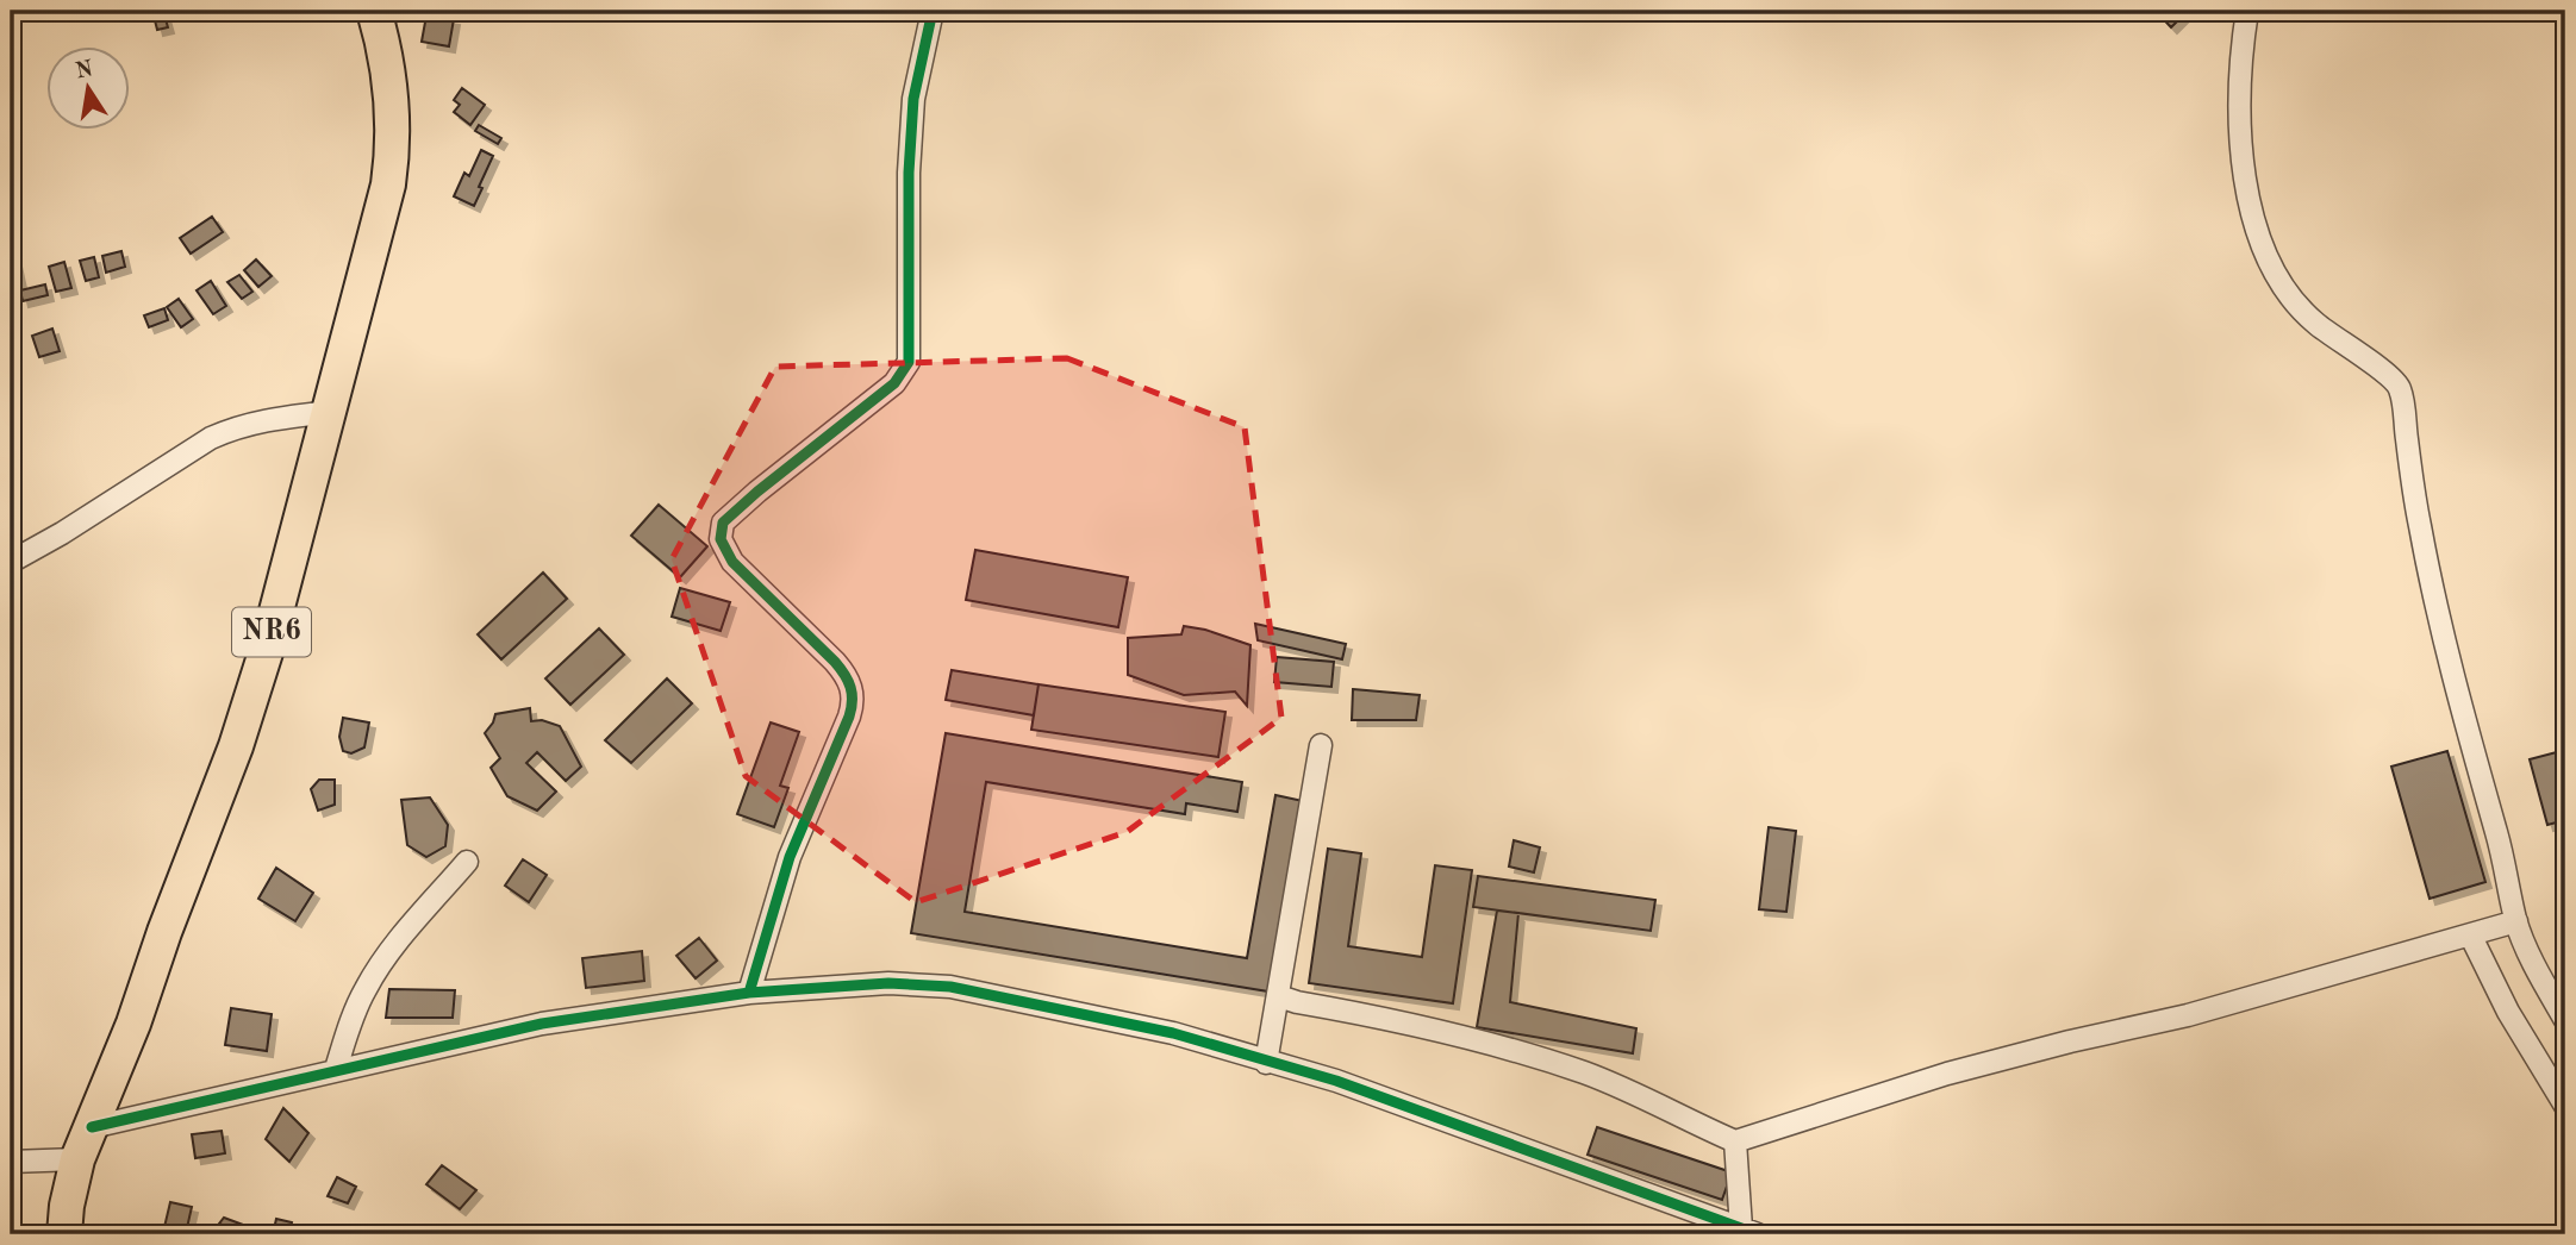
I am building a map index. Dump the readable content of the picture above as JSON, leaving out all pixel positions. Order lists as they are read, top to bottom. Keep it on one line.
{"streets":{"main road":["NR6"]},"north":"top"}
